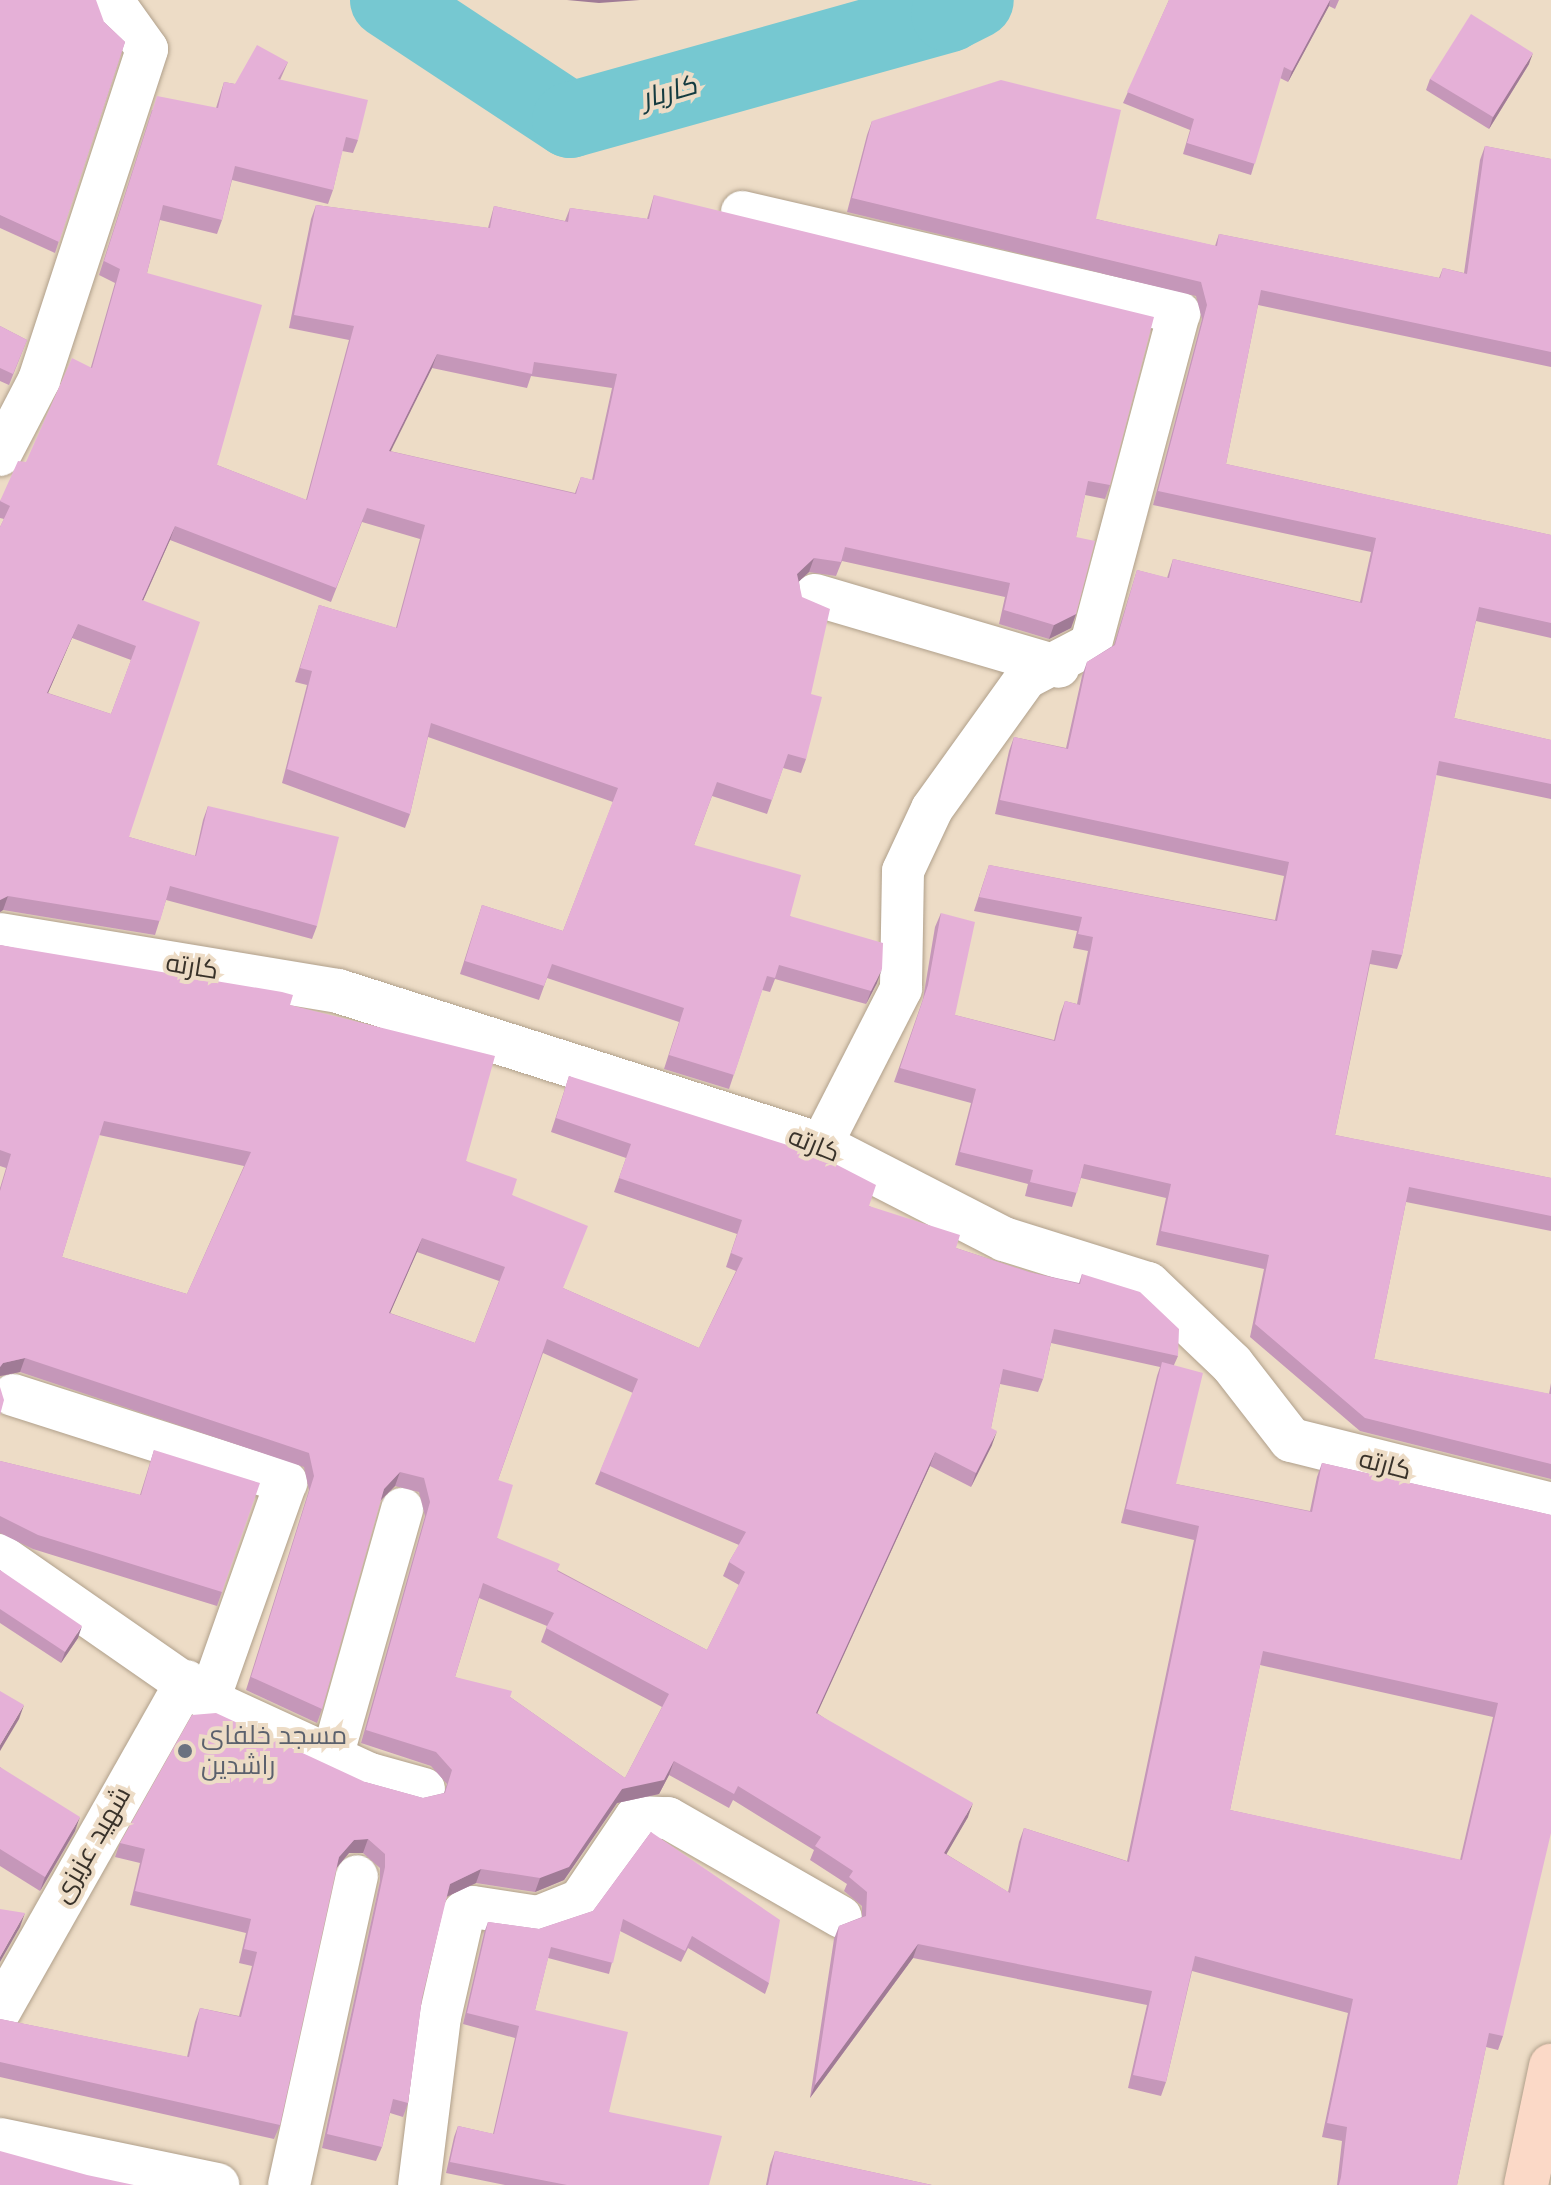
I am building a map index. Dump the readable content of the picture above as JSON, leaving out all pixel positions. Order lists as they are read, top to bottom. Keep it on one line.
{"streets":{"street":["کارته","شهید عزیزی"]},"water":["کاربار"],"places":["مسجد خلفای راشدین"]}
